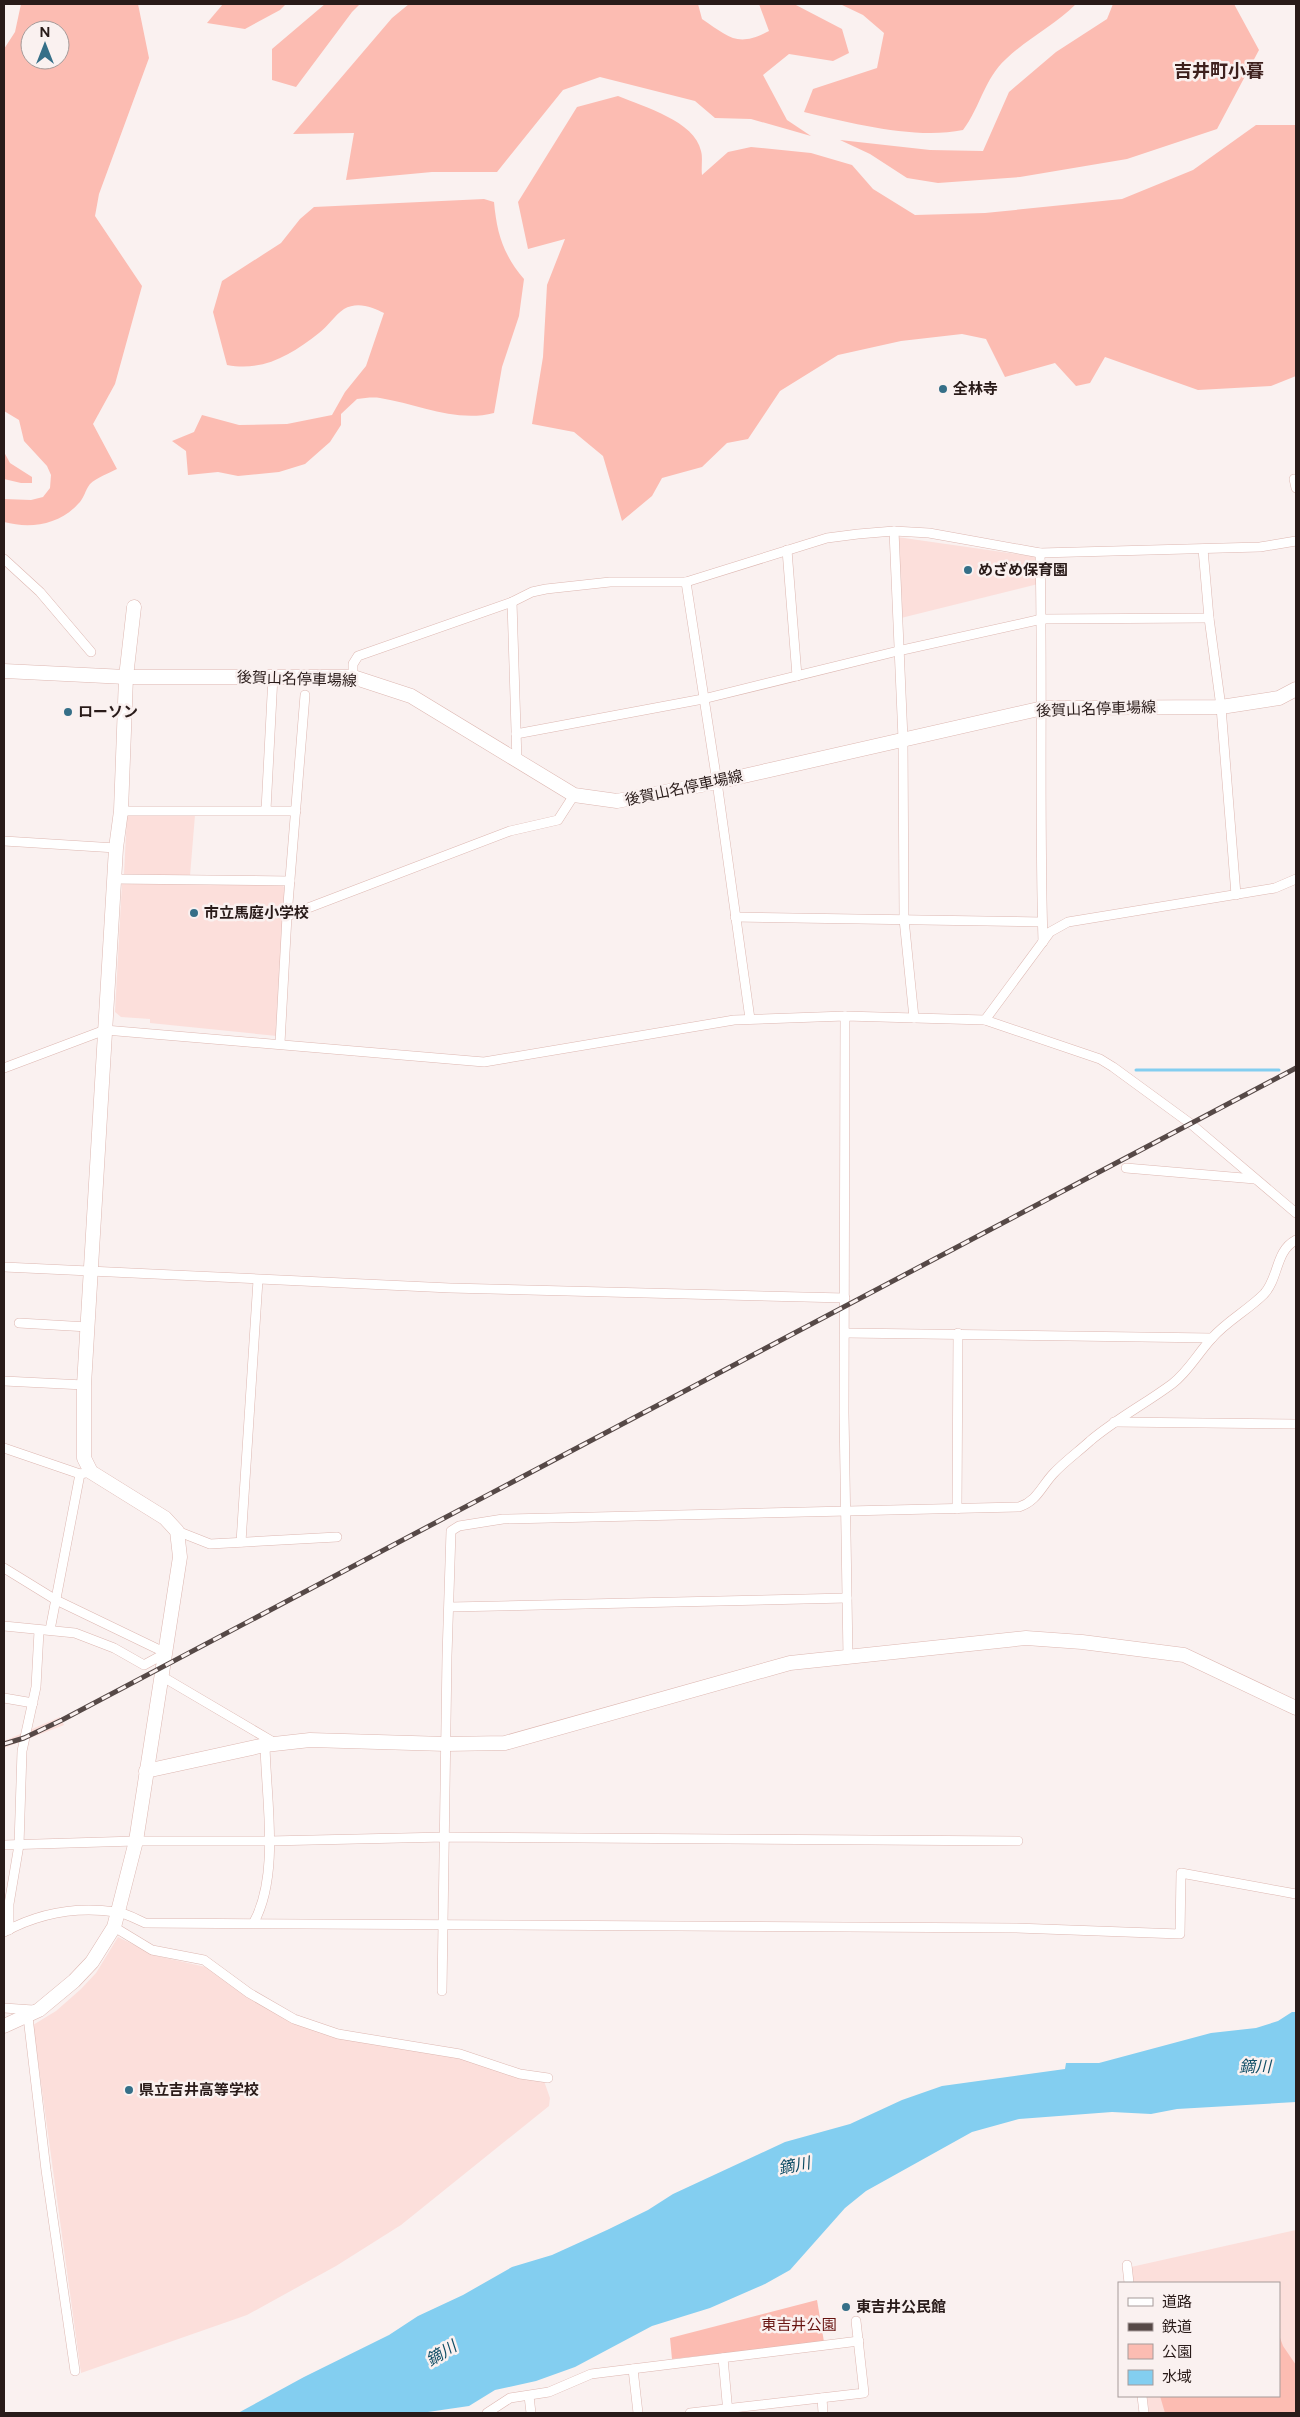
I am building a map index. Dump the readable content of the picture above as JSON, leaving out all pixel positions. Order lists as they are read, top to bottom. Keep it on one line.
{"streets":{"street":["後賀山名停車場線"]},"districts":["吉井町小暮"],"water":["鏑川"],"parks":["東吉井公園"],"places":["全林寺","めざめ保育園","ローソン","市立馬庭小学校","県立吉井高等学校","東吉井公民館"],"legend":["道路","鉄道","公園","水域"],"north":"top"}
